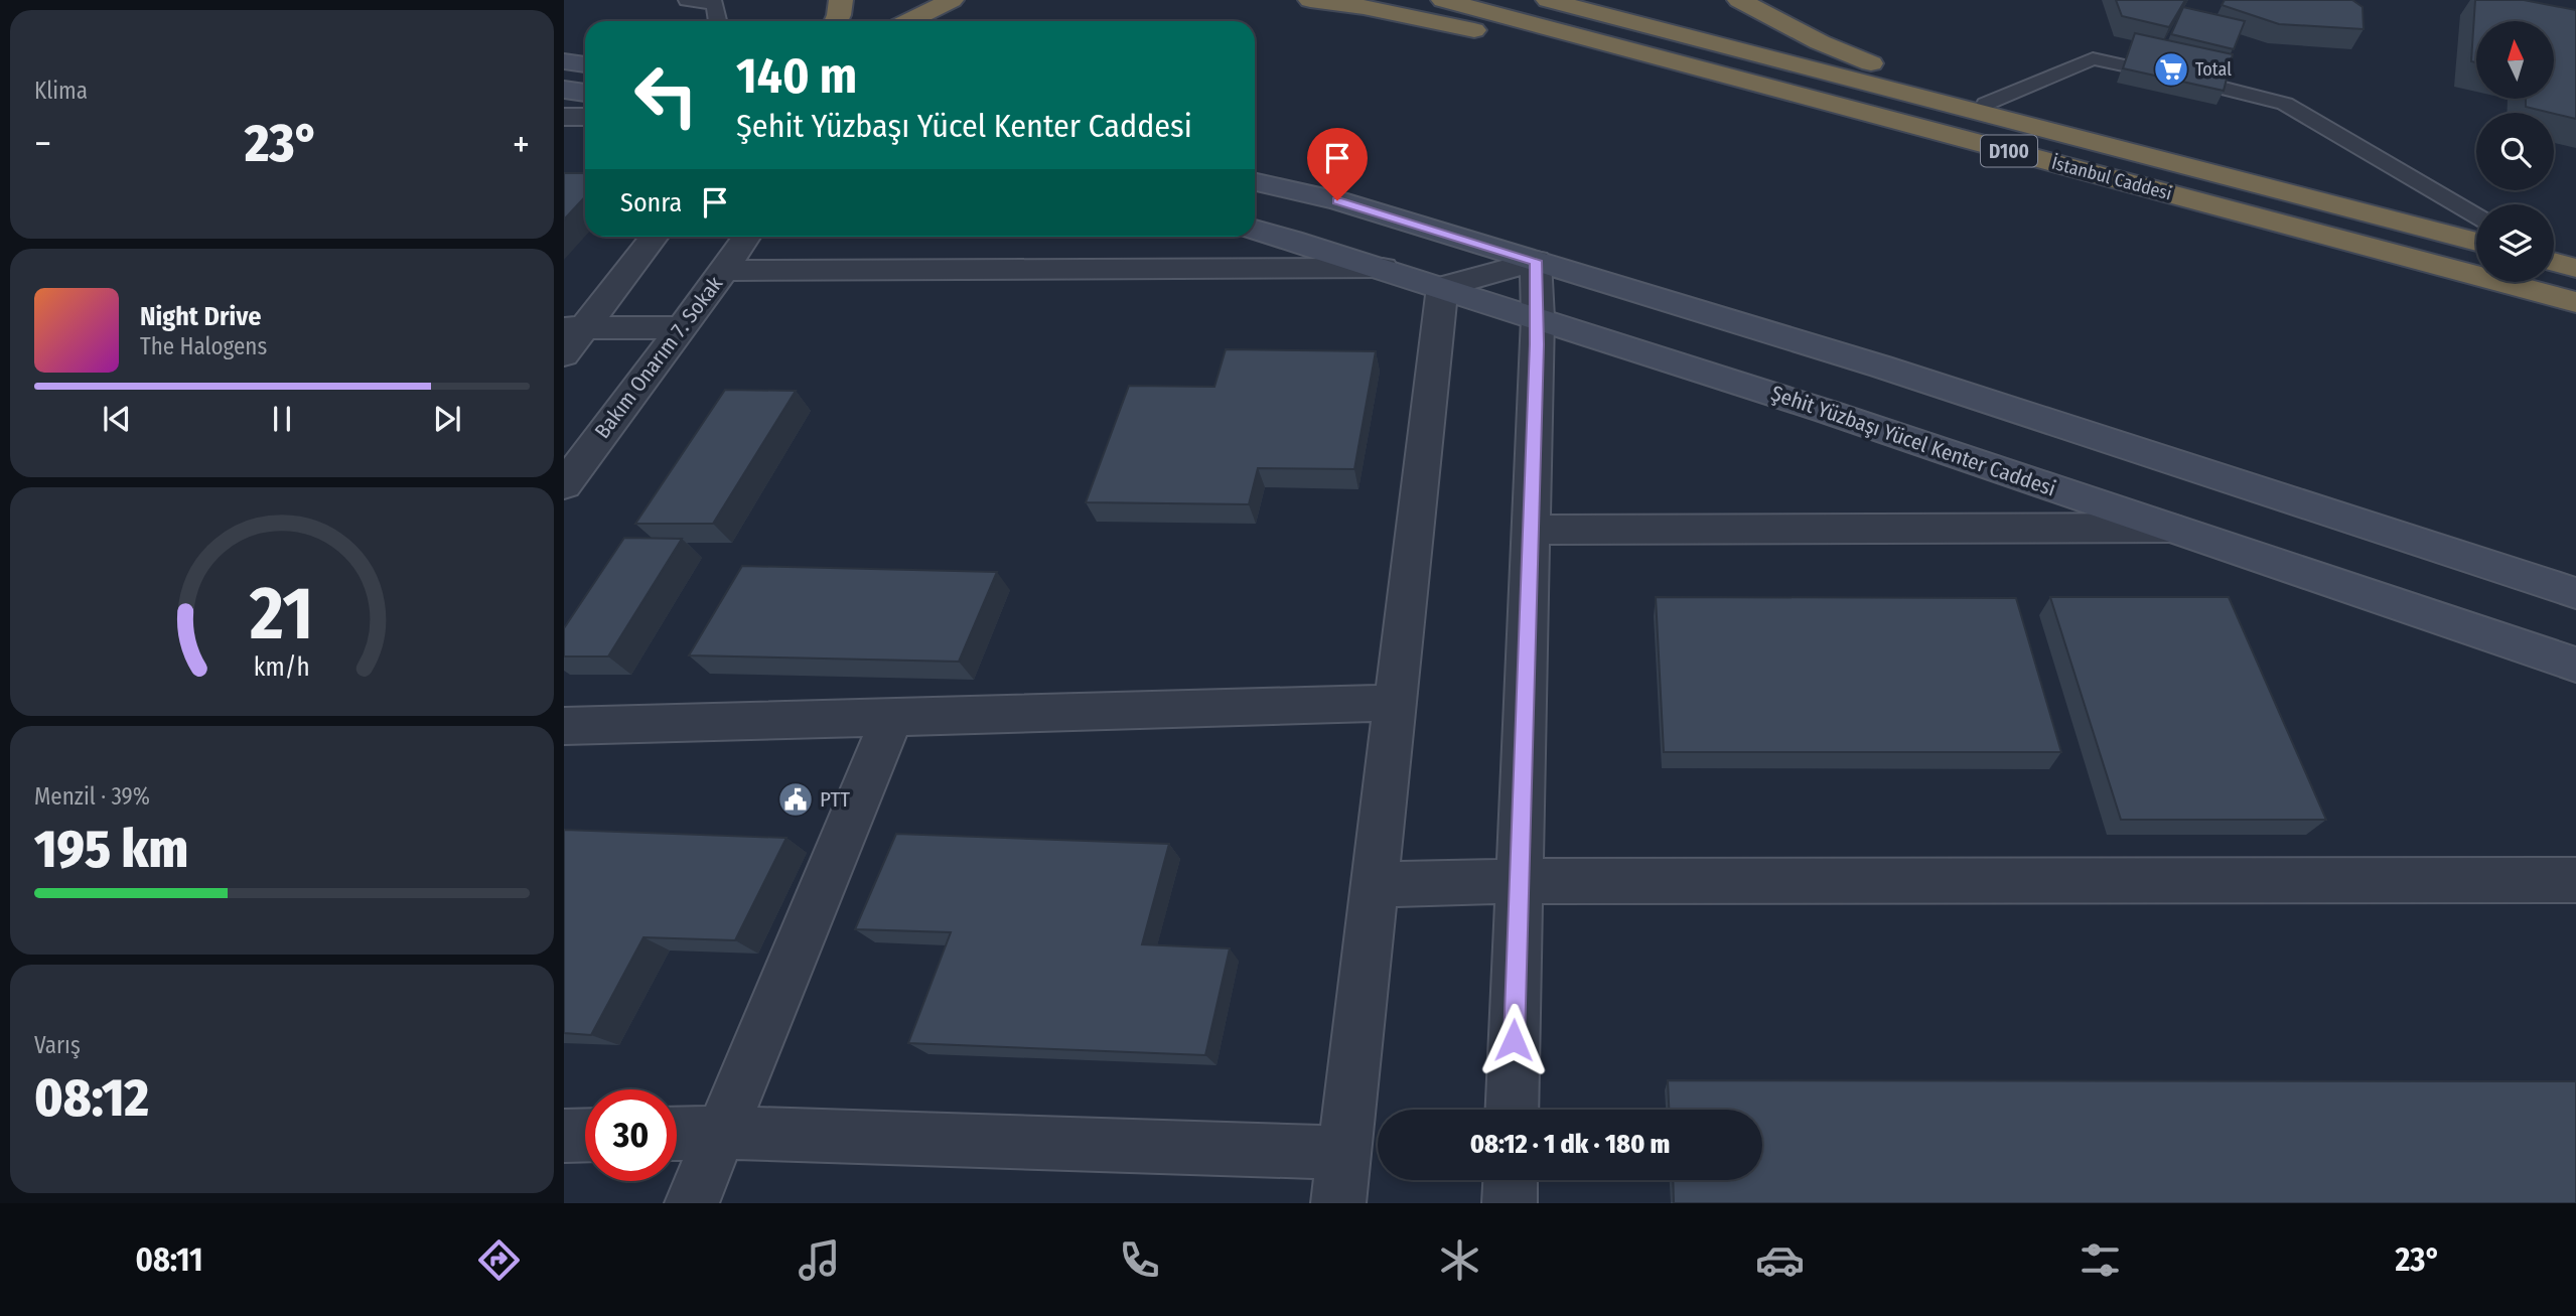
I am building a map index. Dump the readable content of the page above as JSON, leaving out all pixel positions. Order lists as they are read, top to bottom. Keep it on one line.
{"streets":{"highway":["D100","İstanbul Caddesi"],"street":["Bakım Onarım 7. Sokak","Şehit Yüzbaşı Yücel Kenter Caddesi"]},"places":{"supermarket":["Total"],"public building":["PTT"]},"north":"top","page":{"tile":["Klima",["Menzil · 39%","195 km"],["Varış","08:12"]],"turn":["140 m","Şehit Yüzbaşı Yücel Kenter Caddesi"],"heat":["−","23°","+"],"then":"Sonra","song":["Night Drive","The Halogens"],"limit":"30","trip":"08:12 · 1 dk · 180 m","tabs":["08:11","23°"],"gauge":["21","km/h"]}}
